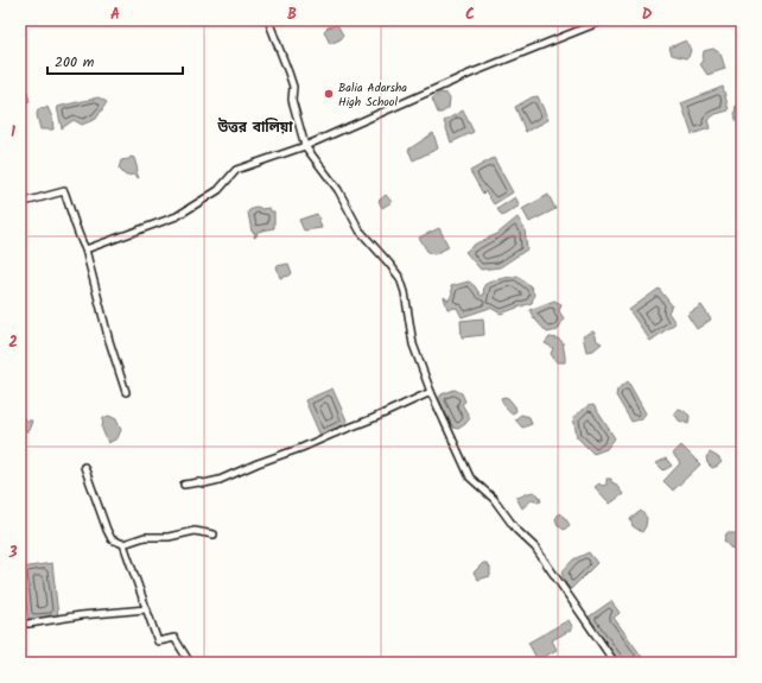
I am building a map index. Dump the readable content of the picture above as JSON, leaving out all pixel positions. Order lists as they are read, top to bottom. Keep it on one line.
{"districts":["উত্তর বালিয়া"],"places":["Balia Adarsha High School"],"scale_bar":"200 m","grid":{"columns":["A","B","C","D"],"rows":["1","2","3"]}}
